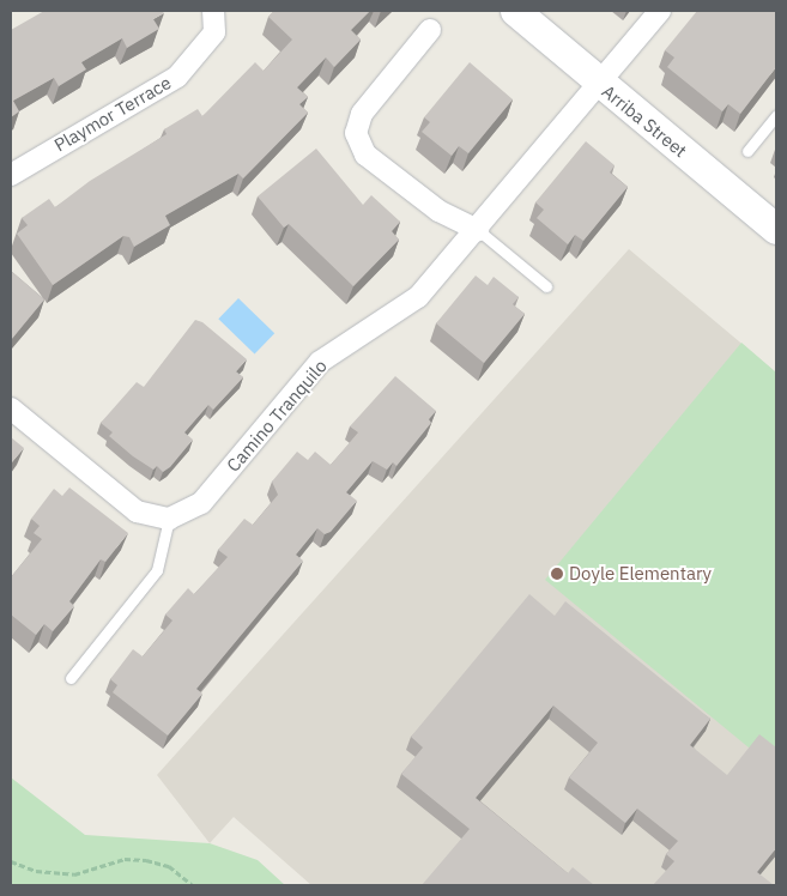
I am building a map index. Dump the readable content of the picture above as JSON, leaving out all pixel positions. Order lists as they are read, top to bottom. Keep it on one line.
{"streets":{"street":["Playmor Terrace","Arriba Street","Camino Tranquilo"]},"crossings":[["Arriba Street","Camino Tranquilo"]],"places":["Doyle Elementary"]}
